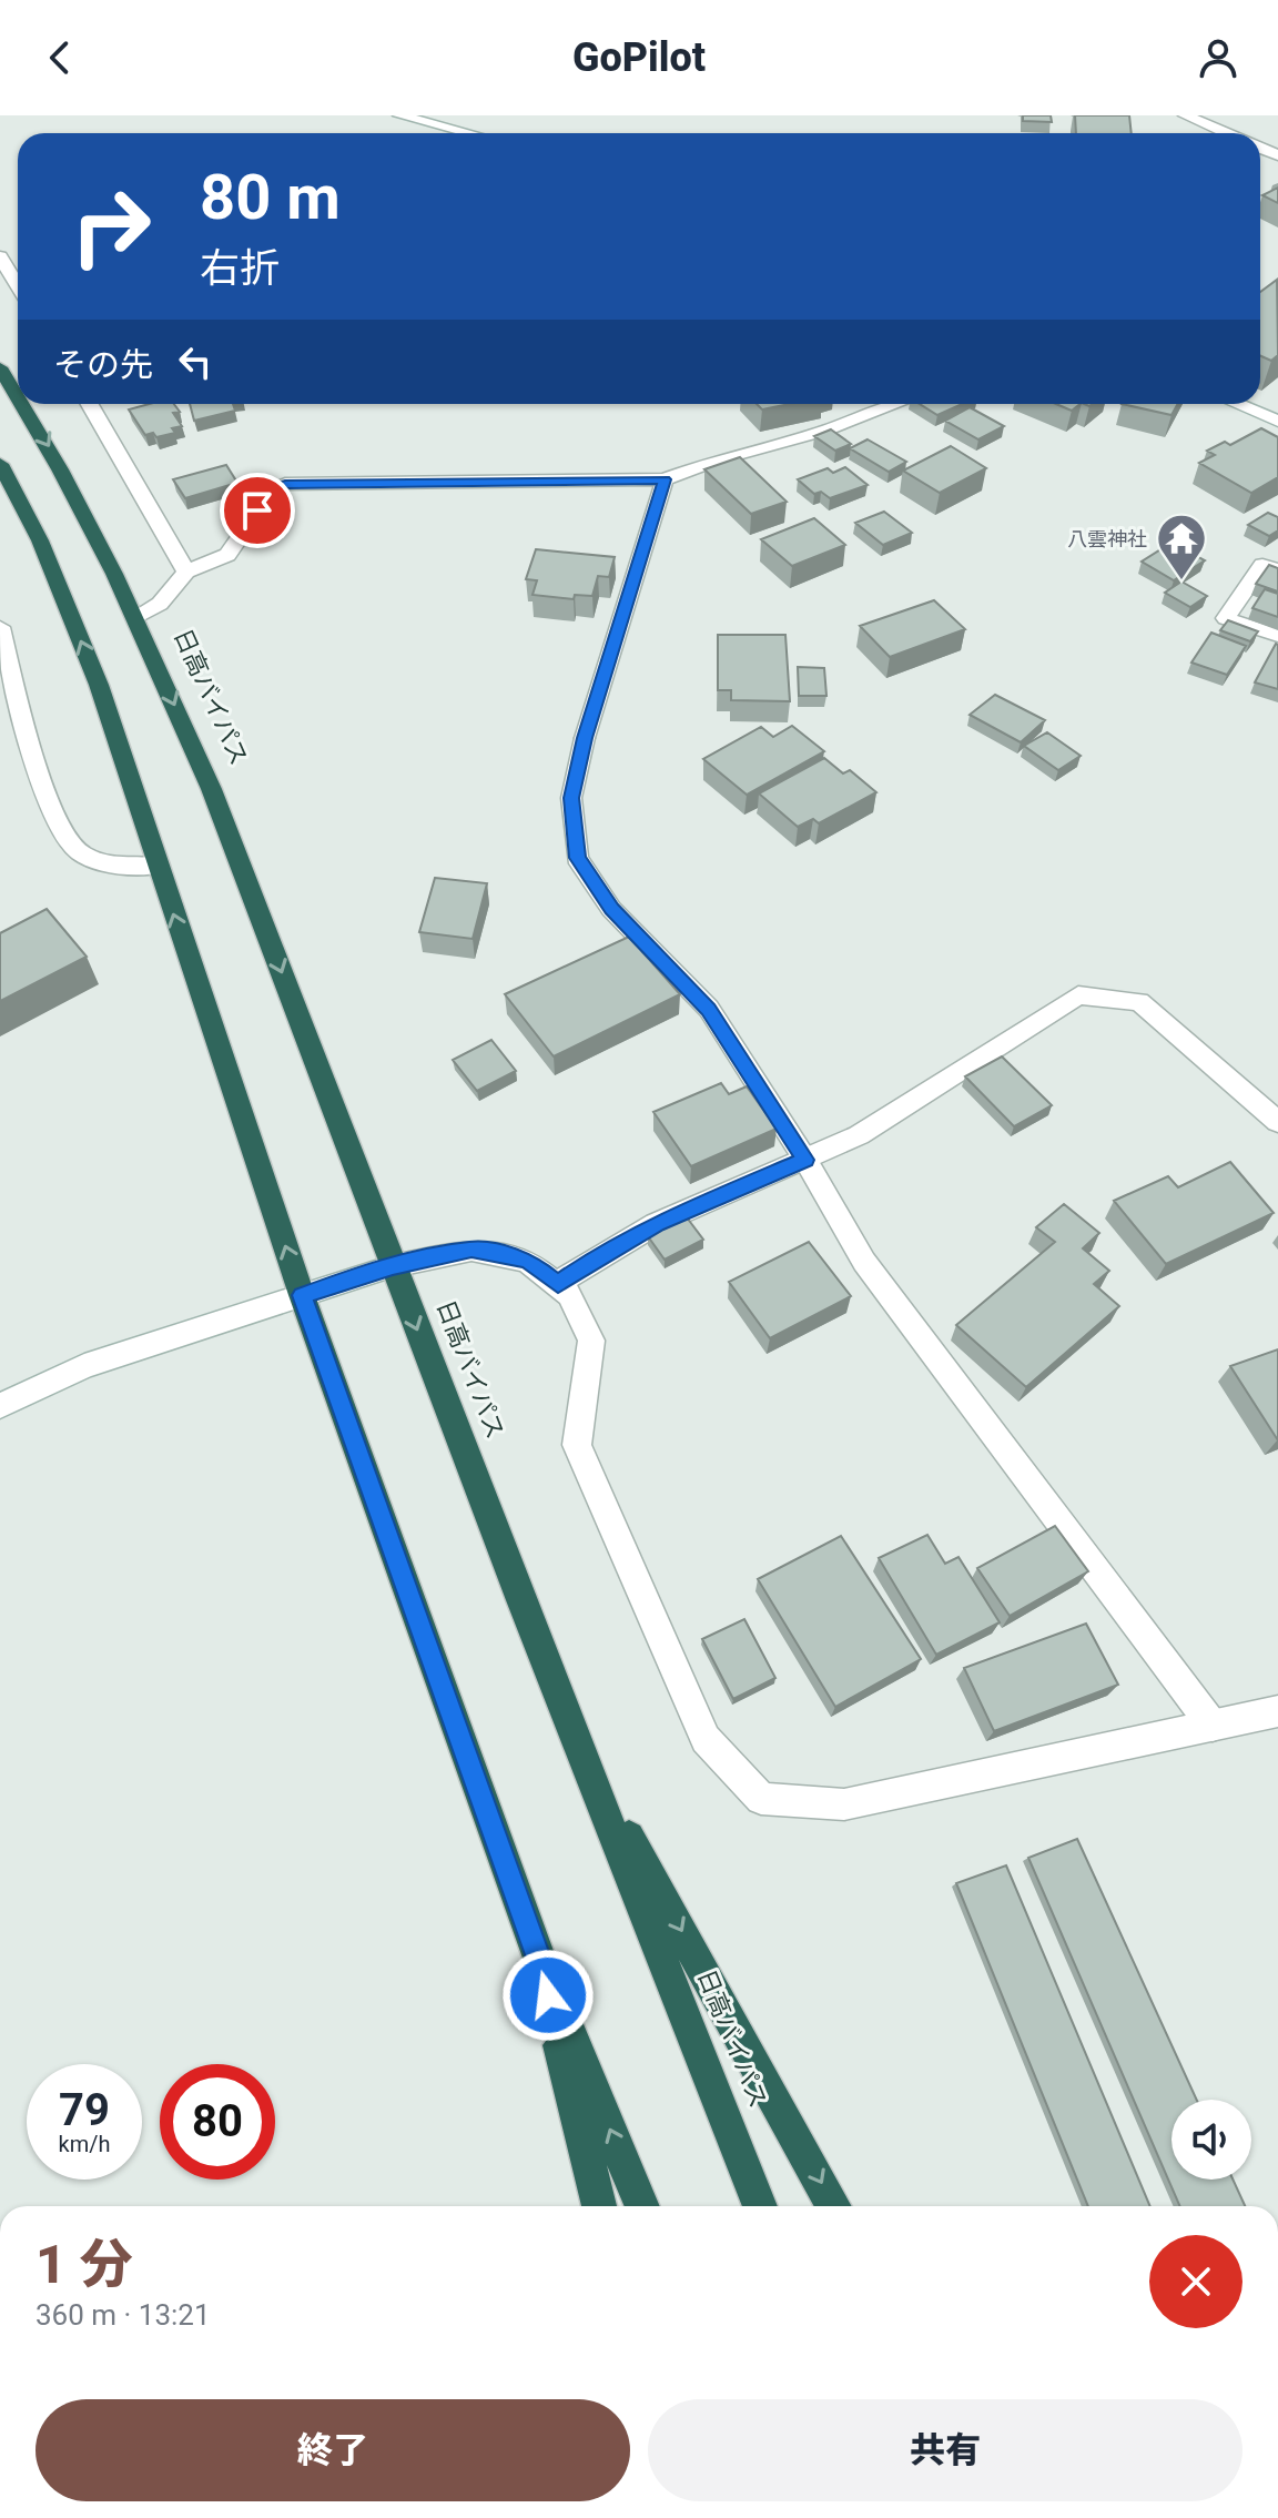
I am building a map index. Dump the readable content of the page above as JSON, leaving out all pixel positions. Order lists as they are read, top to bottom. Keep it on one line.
{"streets":{"highway":["日高バイパス"]},"places":{"temple":["八雲神社"]},"page":{"header":"GoPilot","turn":["80 m","右折"],"then":"その先","speed":"79 km/h","limit":"80","heading":["1 分","360 m · 13:21"],"buttons":["終了","共有"]}}
